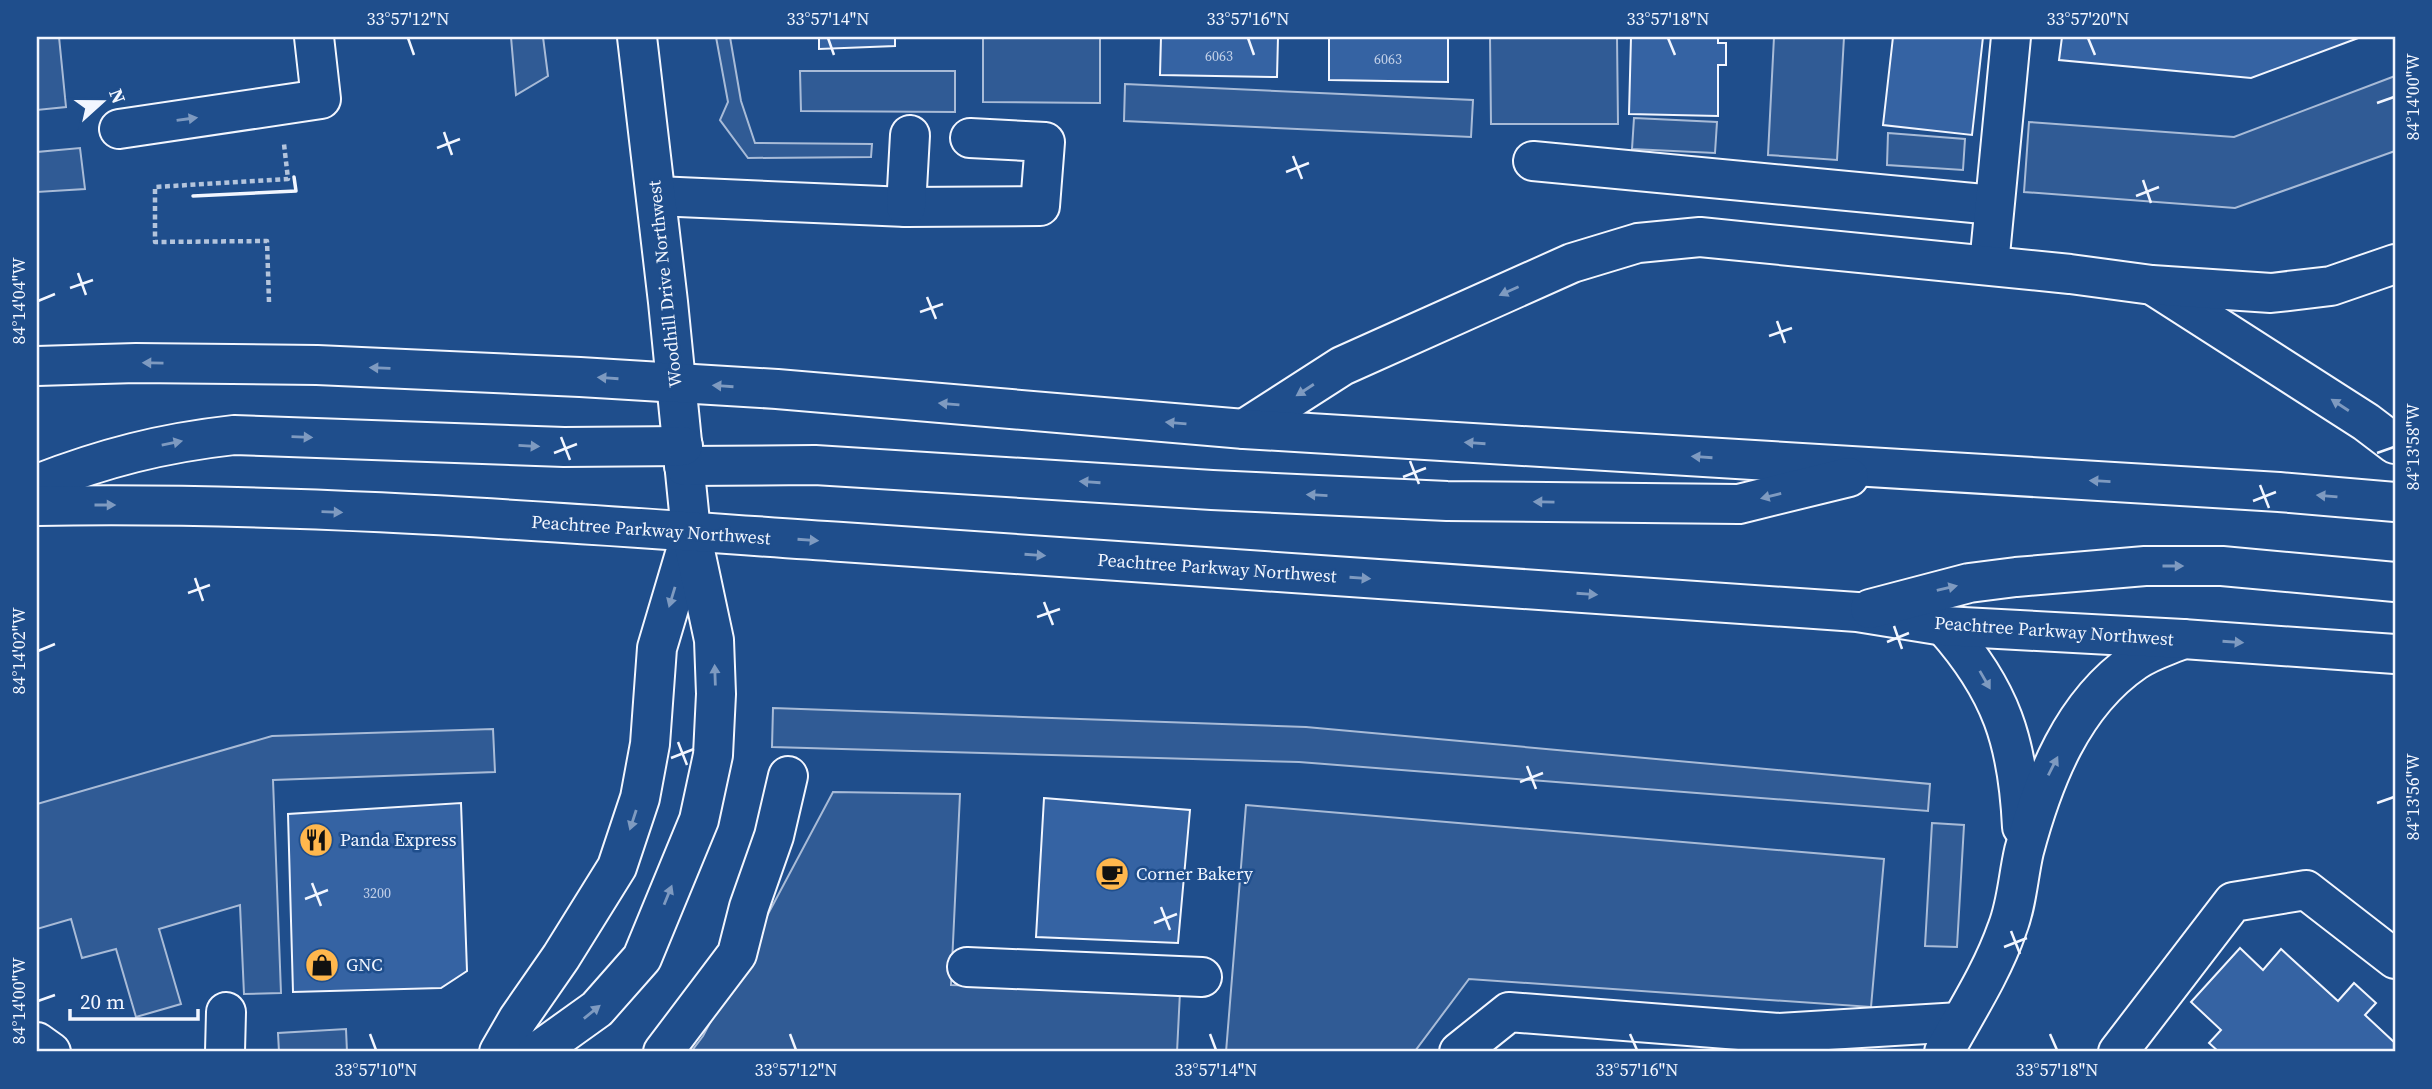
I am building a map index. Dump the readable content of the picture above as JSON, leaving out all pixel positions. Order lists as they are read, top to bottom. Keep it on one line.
{"streets":{"main road":["Woodhill Drive Northwest","Peachtree Parkway Northwest"]},"crossings":[["Woodhill Drive Northwest","Peachtree Parkway Northwest"]],"places":{"restaurant":["Panda Express"],"cafe":["Corner Bakery"],"shop":["GNC"]},"house_numbers":["6063","6063","3200"],"scale_bar":"20 m","north":"right","coordinates":["33°57'12\"N","33°57'14\"N","33°57'16\"N","33°57'18\"N","33°57'20\"N","84°14'00\"W","84°14'04\"W","84°13'58\"W","84°14'02\"W","84°13'56\"W","33°57'10\"N"]}
